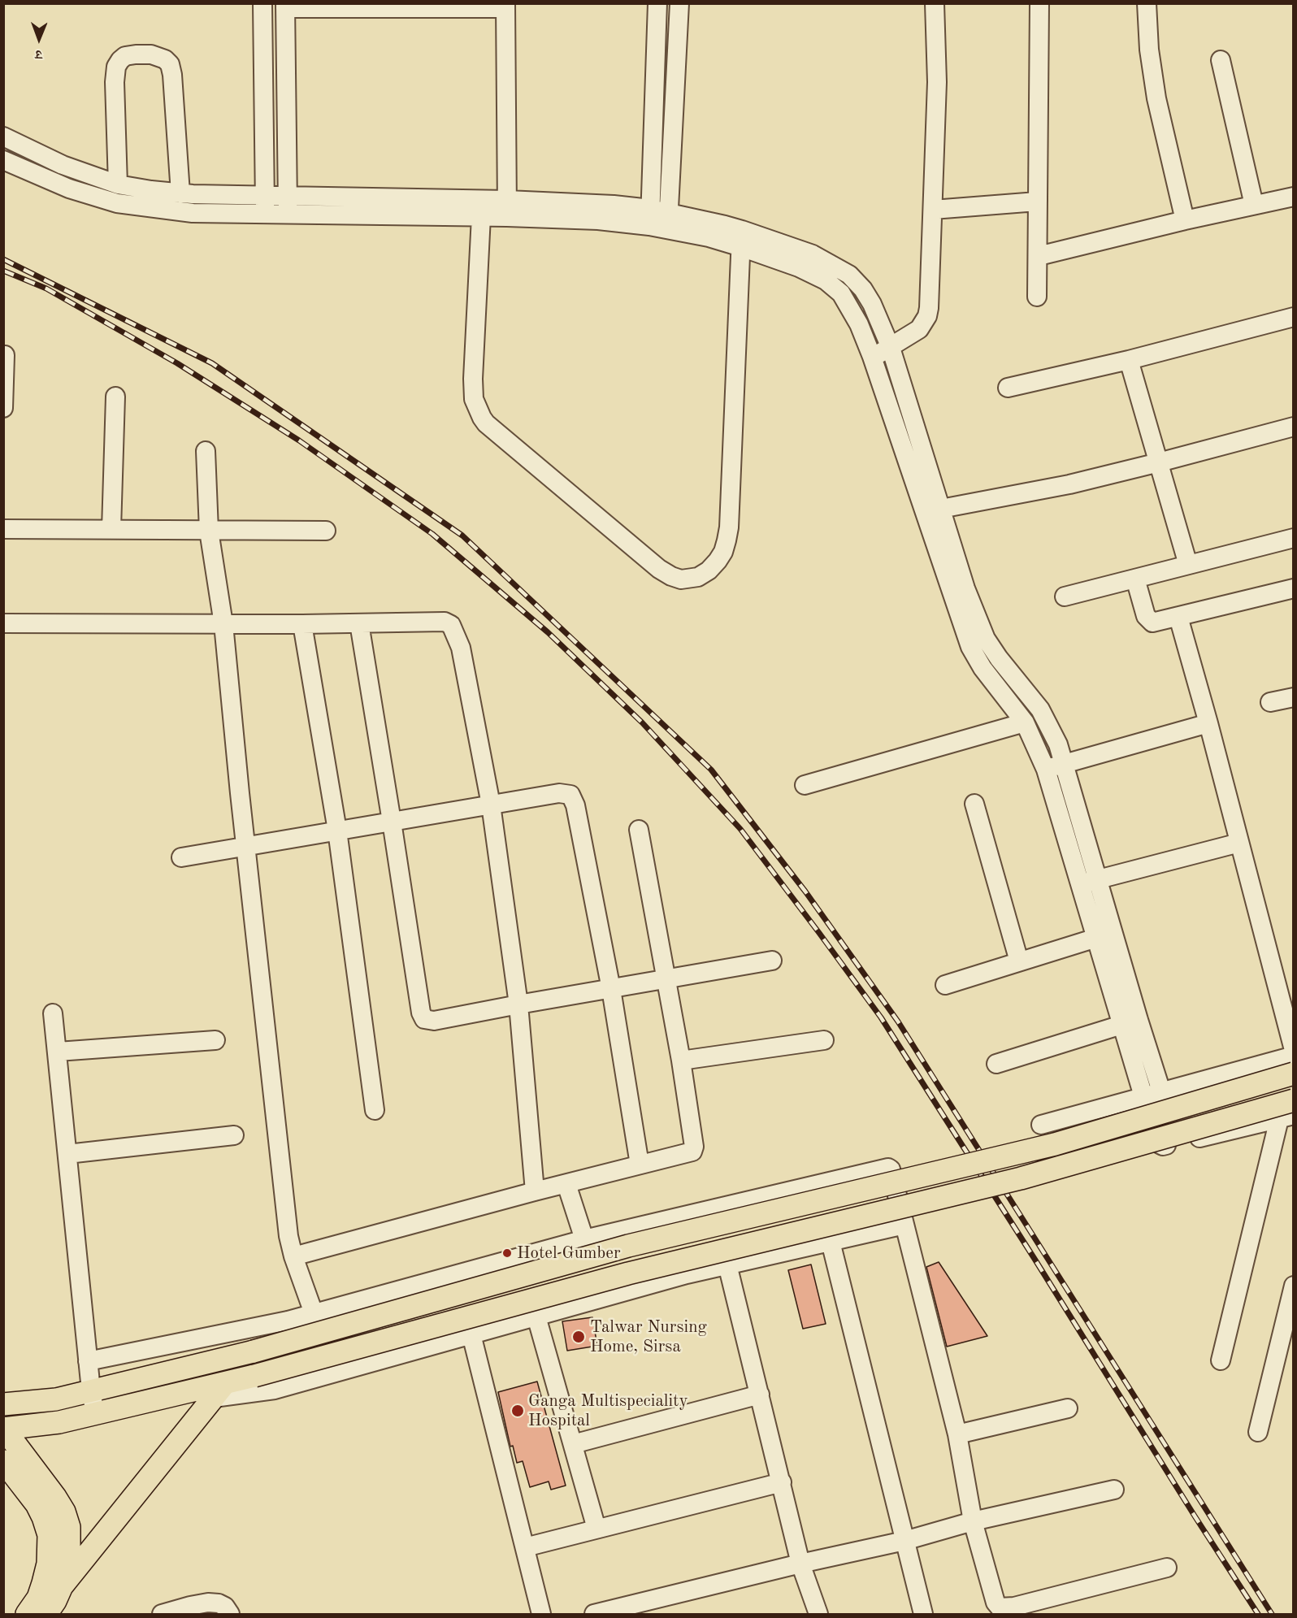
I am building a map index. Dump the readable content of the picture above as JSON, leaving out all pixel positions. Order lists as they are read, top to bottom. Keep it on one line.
{"places":["Hotel Gumber","Talwar Nursing Home, Sirsa","Ganga Multispeciality Hospital"],"north":"bottom"}
